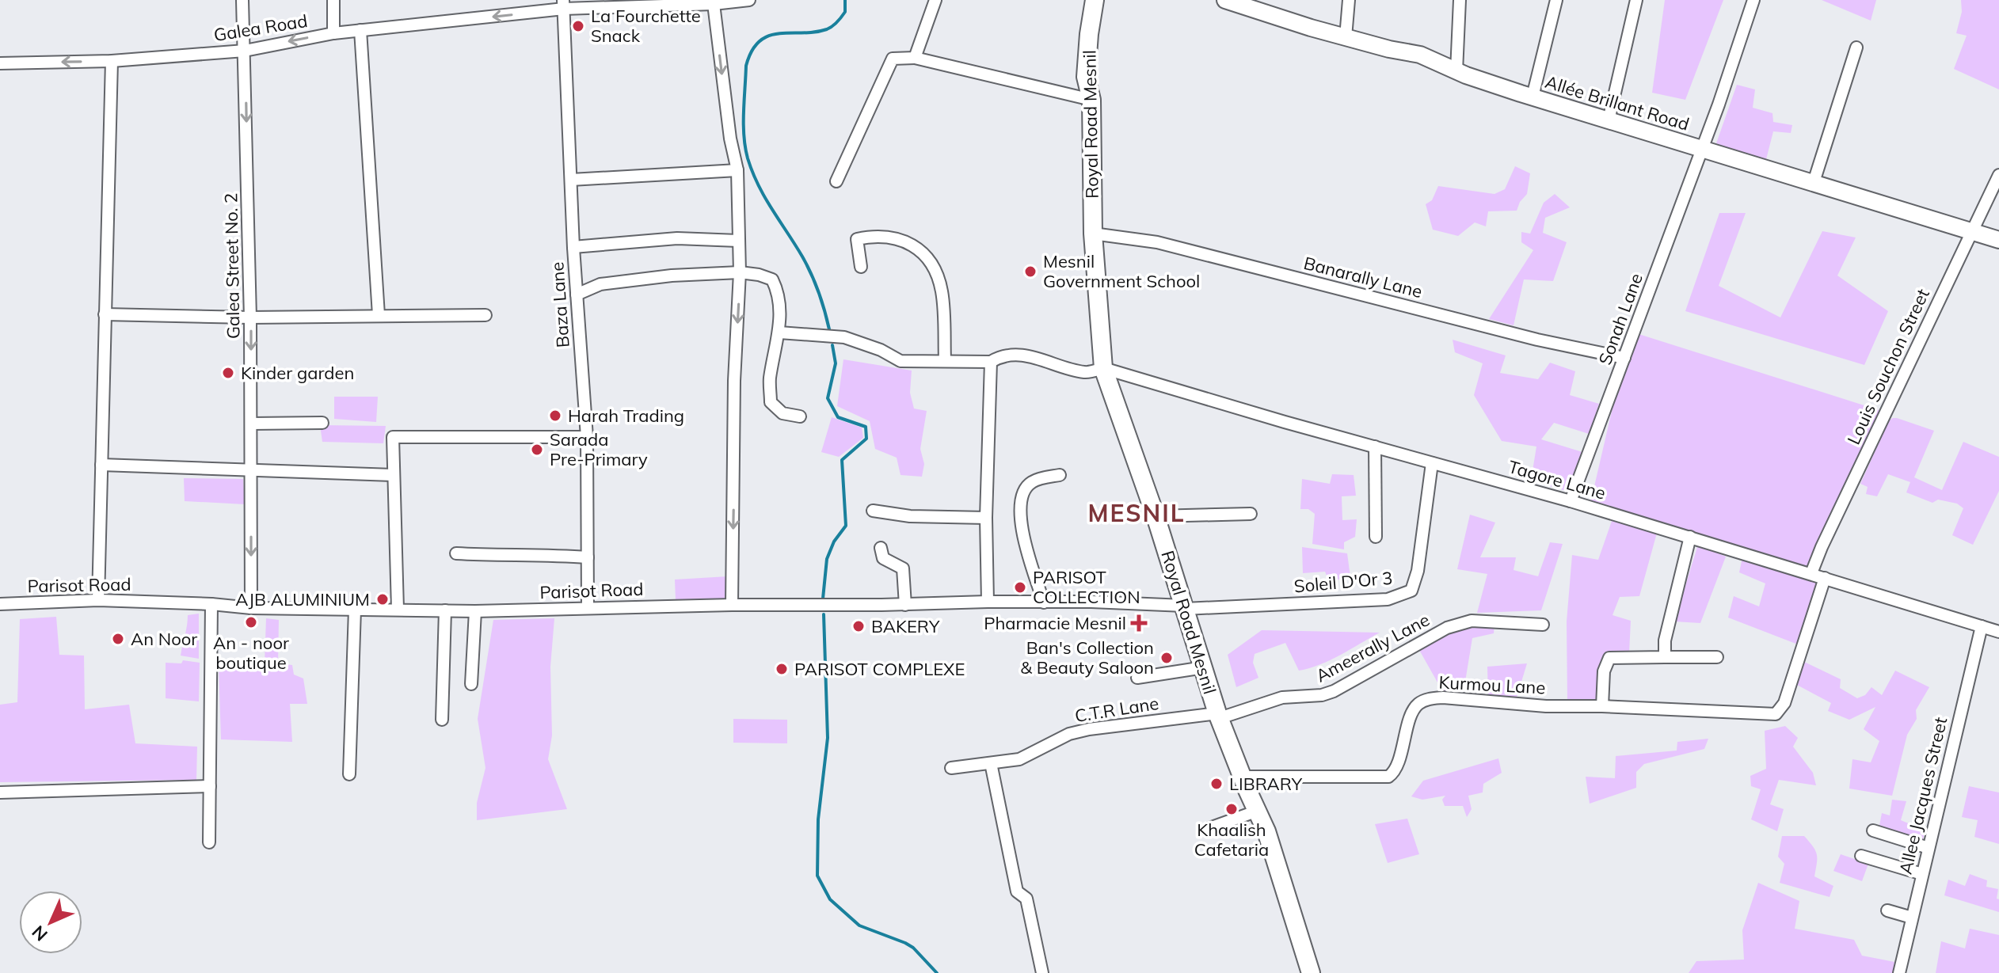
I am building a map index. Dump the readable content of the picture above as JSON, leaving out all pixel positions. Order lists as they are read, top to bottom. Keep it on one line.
{"streets":{"main road":["Allée Brillant Road","Royal Road Mesnil"],"street":["Galea Road","Galea Street No. 2","Banarally Lane","Baza Lane","Sonah Lane","Louis Souchon Street","Tagore Lane","Soleil D'Or 3","Parisot Road","Ameerally Lane","Kurmou Lane","C.T.R Lane","Allee Jacques Street"]},"crossings":[["Galea Road","Galea Street No. 2"],["Galea Road","Baza Lane"],["Allée Brillant Road","Sonah Lane"],["Allée Brillant Road","Louis Souchon Street"],["Royal Road Mesnil","Banarally Lane"],["Royal Road Mesnil","Tagore Lane"],["Royal Road Mesnil","Soleil D'Or 3"],["Royal Road Mesnil","Parisot Road"],["Royal Road Mesnil","Ameerally Lane"],["Royal Road Mesnil","Kurmou Lane"],["Royal Road Mesnil","C.T.R Lane"],["Galea Street No. 2","Parisot Road"],["Banarally Lane","Sonah Lane"],["Baza Lane","Parisot Road"],["Sonah Lane","Tagore Lane"],["Louis Souchon Street","Tagore Lane"],["Tagore Lane","Soleil D'Or 3"],["Tagore Lane","Kurmou Lane"],["Tagore Lane","Allee Jacques Street"],["Soleil D'Or 3","Parisot Road"],["Ameerally Lane","C.T.R Lane"]],"one_way":["Galea Road","Galea Street No. 2"],"districts":["MESNIL"],"places":{"other":["La Fourchette Snack","Mesnil Government School","Kinder garden","Harah Trading","Sarada Pre-Primary","PARISOT COLLECTION","AJB ALUMINIUM","An - noor boutique","BAKERY","An Noor","Ban's Collection & Beauty Saloon","PARISOT COMPLEXE","LIBRARY","Khaalish Cafetaria"],"health":["Pharmacie Mesnil"]},"north":"bottom left"}
